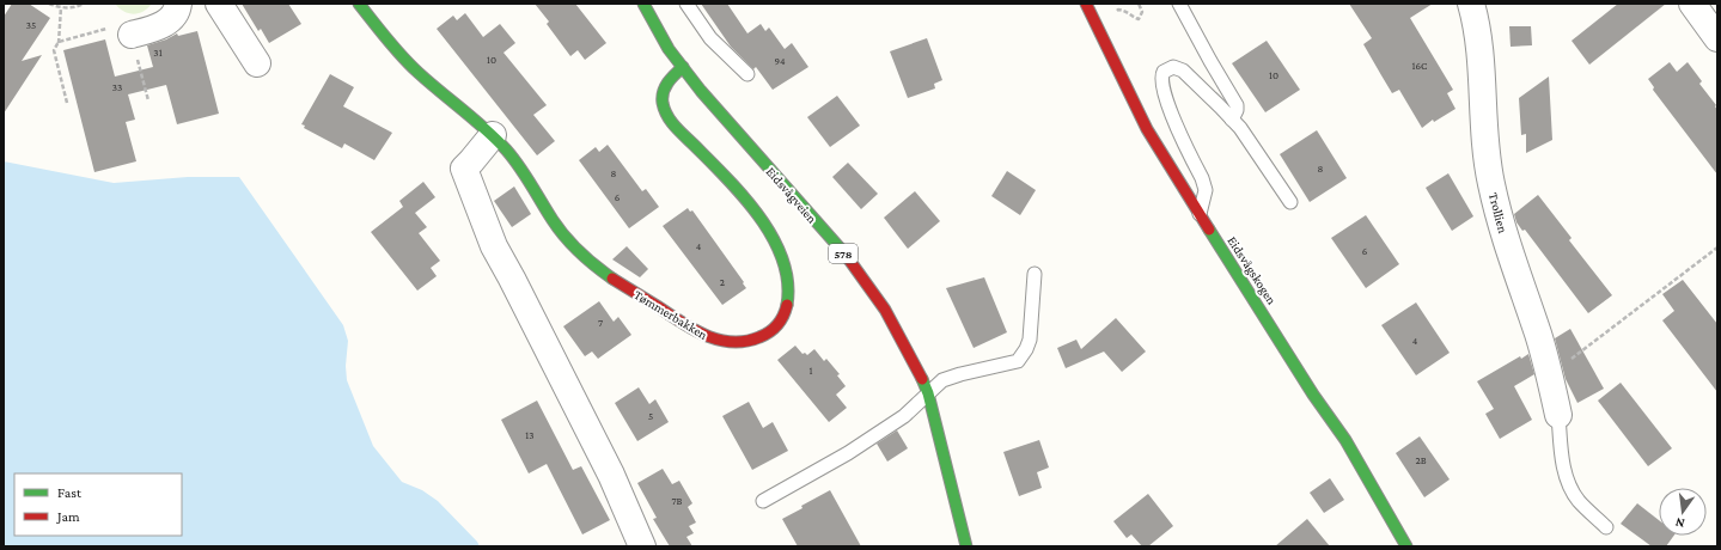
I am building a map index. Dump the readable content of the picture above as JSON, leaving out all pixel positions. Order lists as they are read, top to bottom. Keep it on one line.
{"streets":{"street":["Eidsvågveien","Trollien","578","Eidsvågskogen","Tømmerbakken"]},"crossings":[["Eidsvågveien","Tømmerbakken"]],"house_numbers":["35","31","10","94","16C","10","33","8","8","6","4","6","2","7","4","1","5","13","2B","7B"],"legend":["Fast","Jam"],"north":"bottom"}
